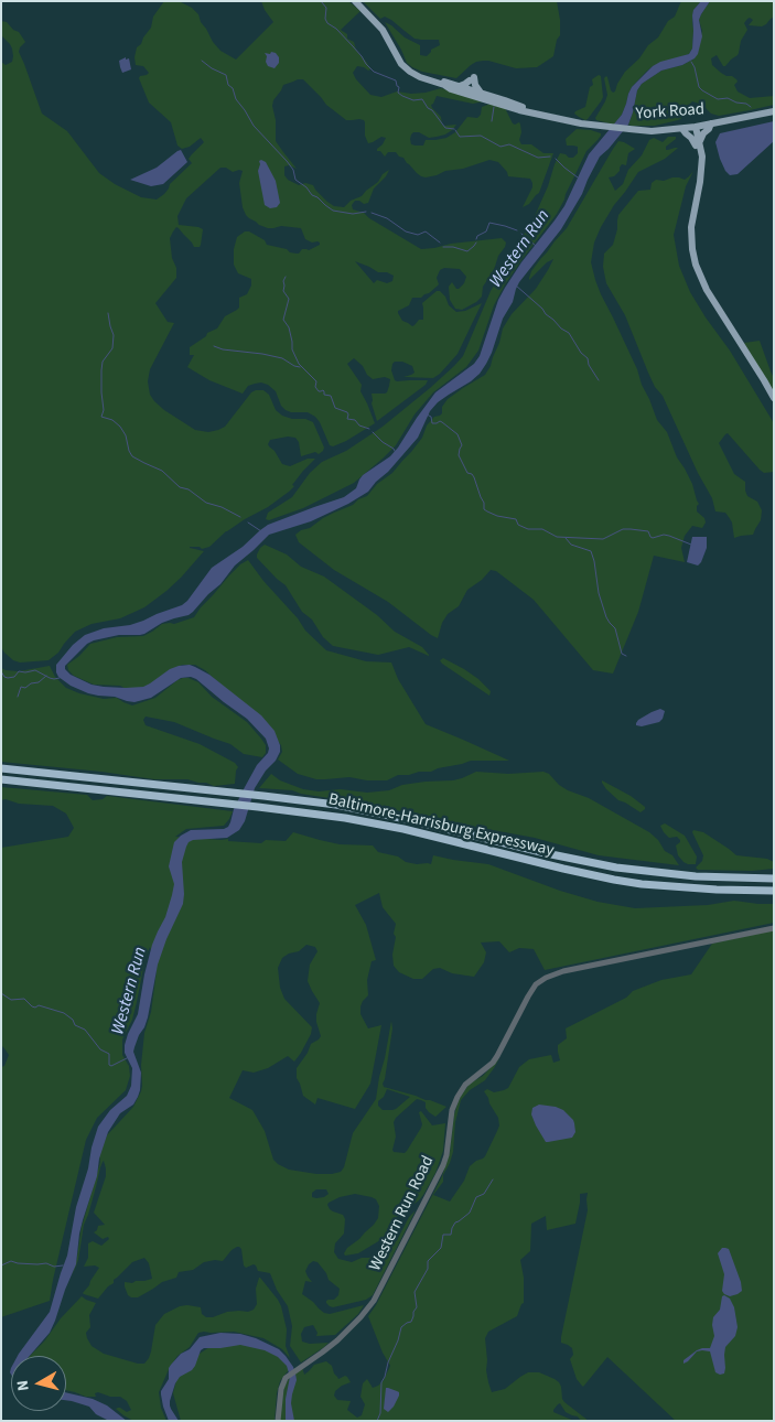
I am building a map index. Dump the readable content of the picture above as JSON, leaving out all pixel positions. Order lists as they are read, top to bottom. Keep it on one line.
{"streets":{"highway":["Baltimore-Harrisburg Expressway"],"main road":["York Road"],"street":["Western Run Road"]},"water":["Western Run"],"north":"left"}
